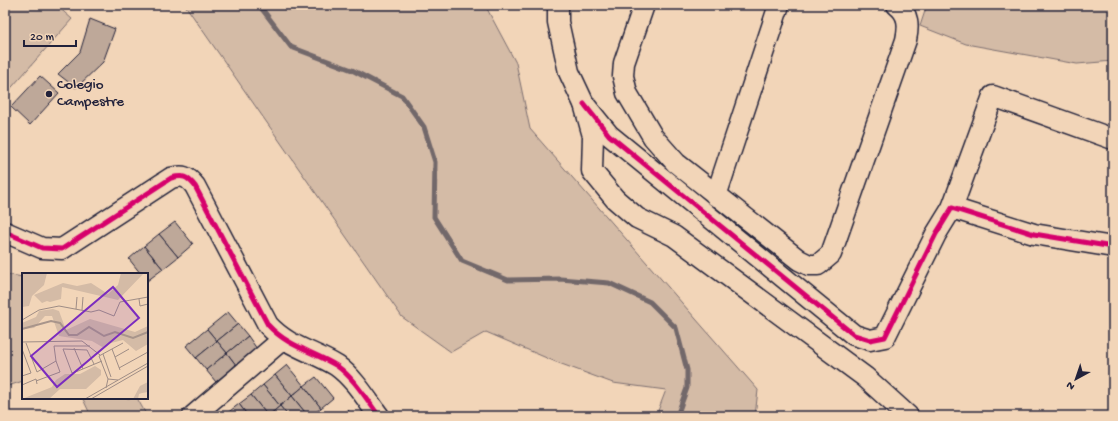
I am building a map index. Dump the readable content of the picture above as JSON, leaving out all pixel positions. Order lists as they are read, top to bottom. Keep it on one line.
{"places":["Colegio Campestre"],"scale_bar":"20 m","north":"bottom left"}
